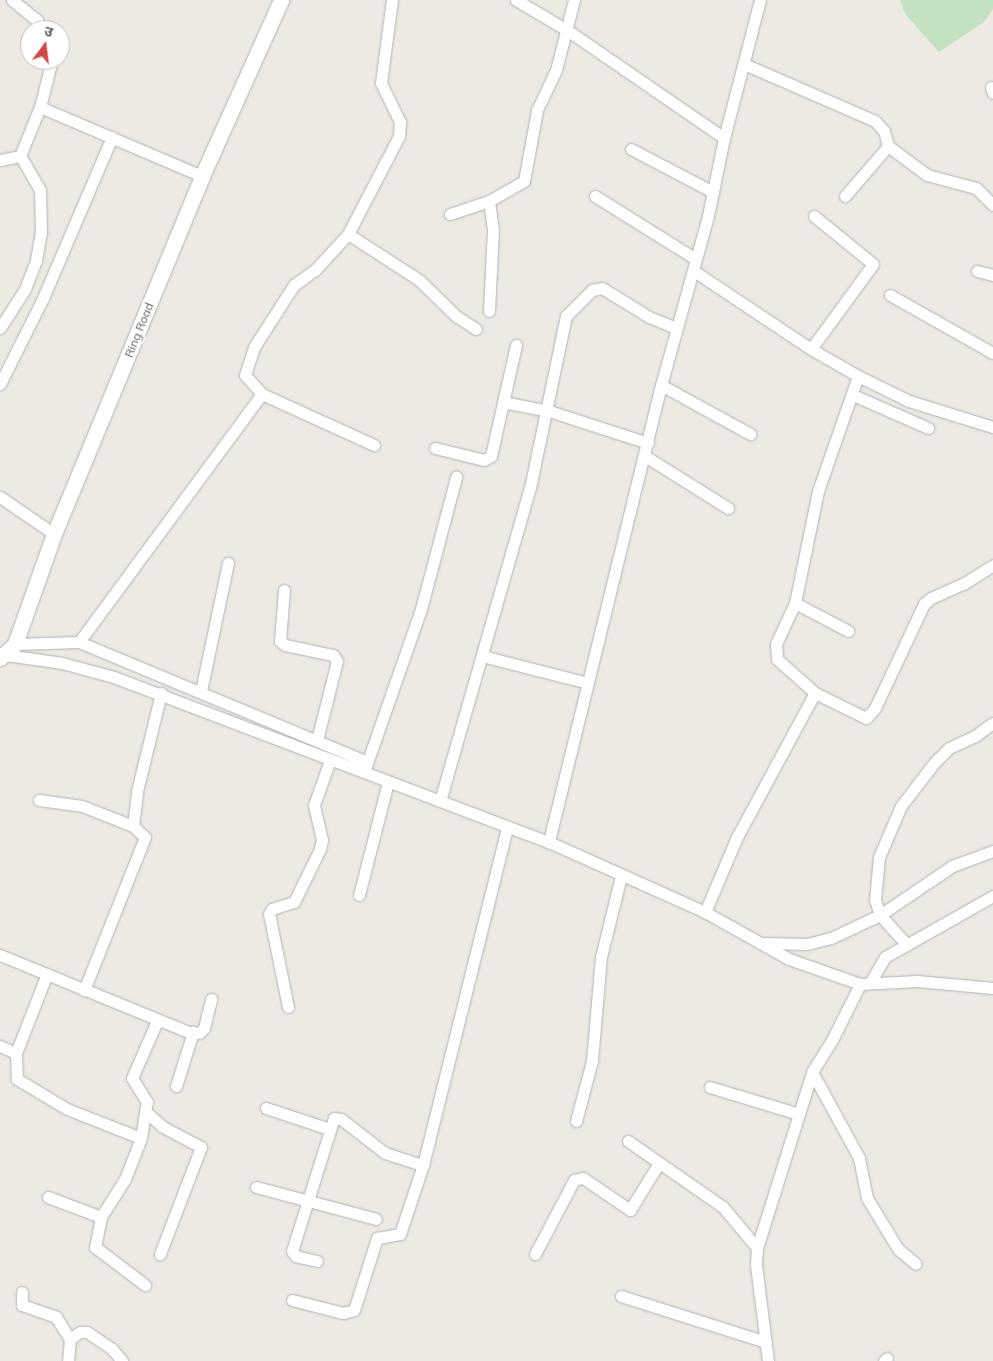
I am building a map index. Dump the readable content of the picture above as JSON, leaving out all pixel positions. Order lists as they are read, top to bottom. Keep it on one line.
{"streets":{"street":["Ring Road"]},"north":"top"}
